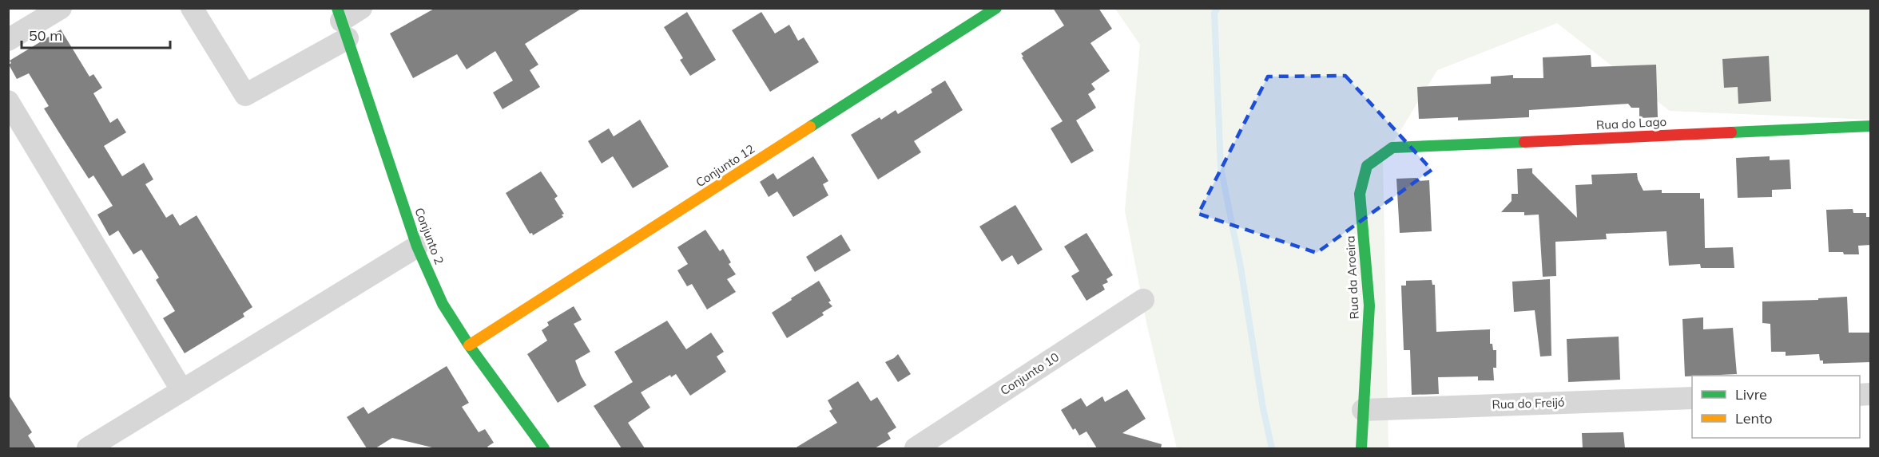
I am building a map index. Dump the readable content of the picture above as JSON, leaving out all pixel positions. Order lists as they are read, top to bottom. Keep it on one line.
{"streets":{"street":["Rua do Lago","Conjunto 12","Conjunto 2","Rua da Aroeira","Conjunto 10","Rua do Freijó"]},"crossings":[["Rua do Lago","Rua da Aroeira"],["Conjunto 12","Conjunto 2"],["Rua da Aroeira","Rua do Freijó"]],"legend":["Livre","Lento"],"scale_bar":"50 m"}
